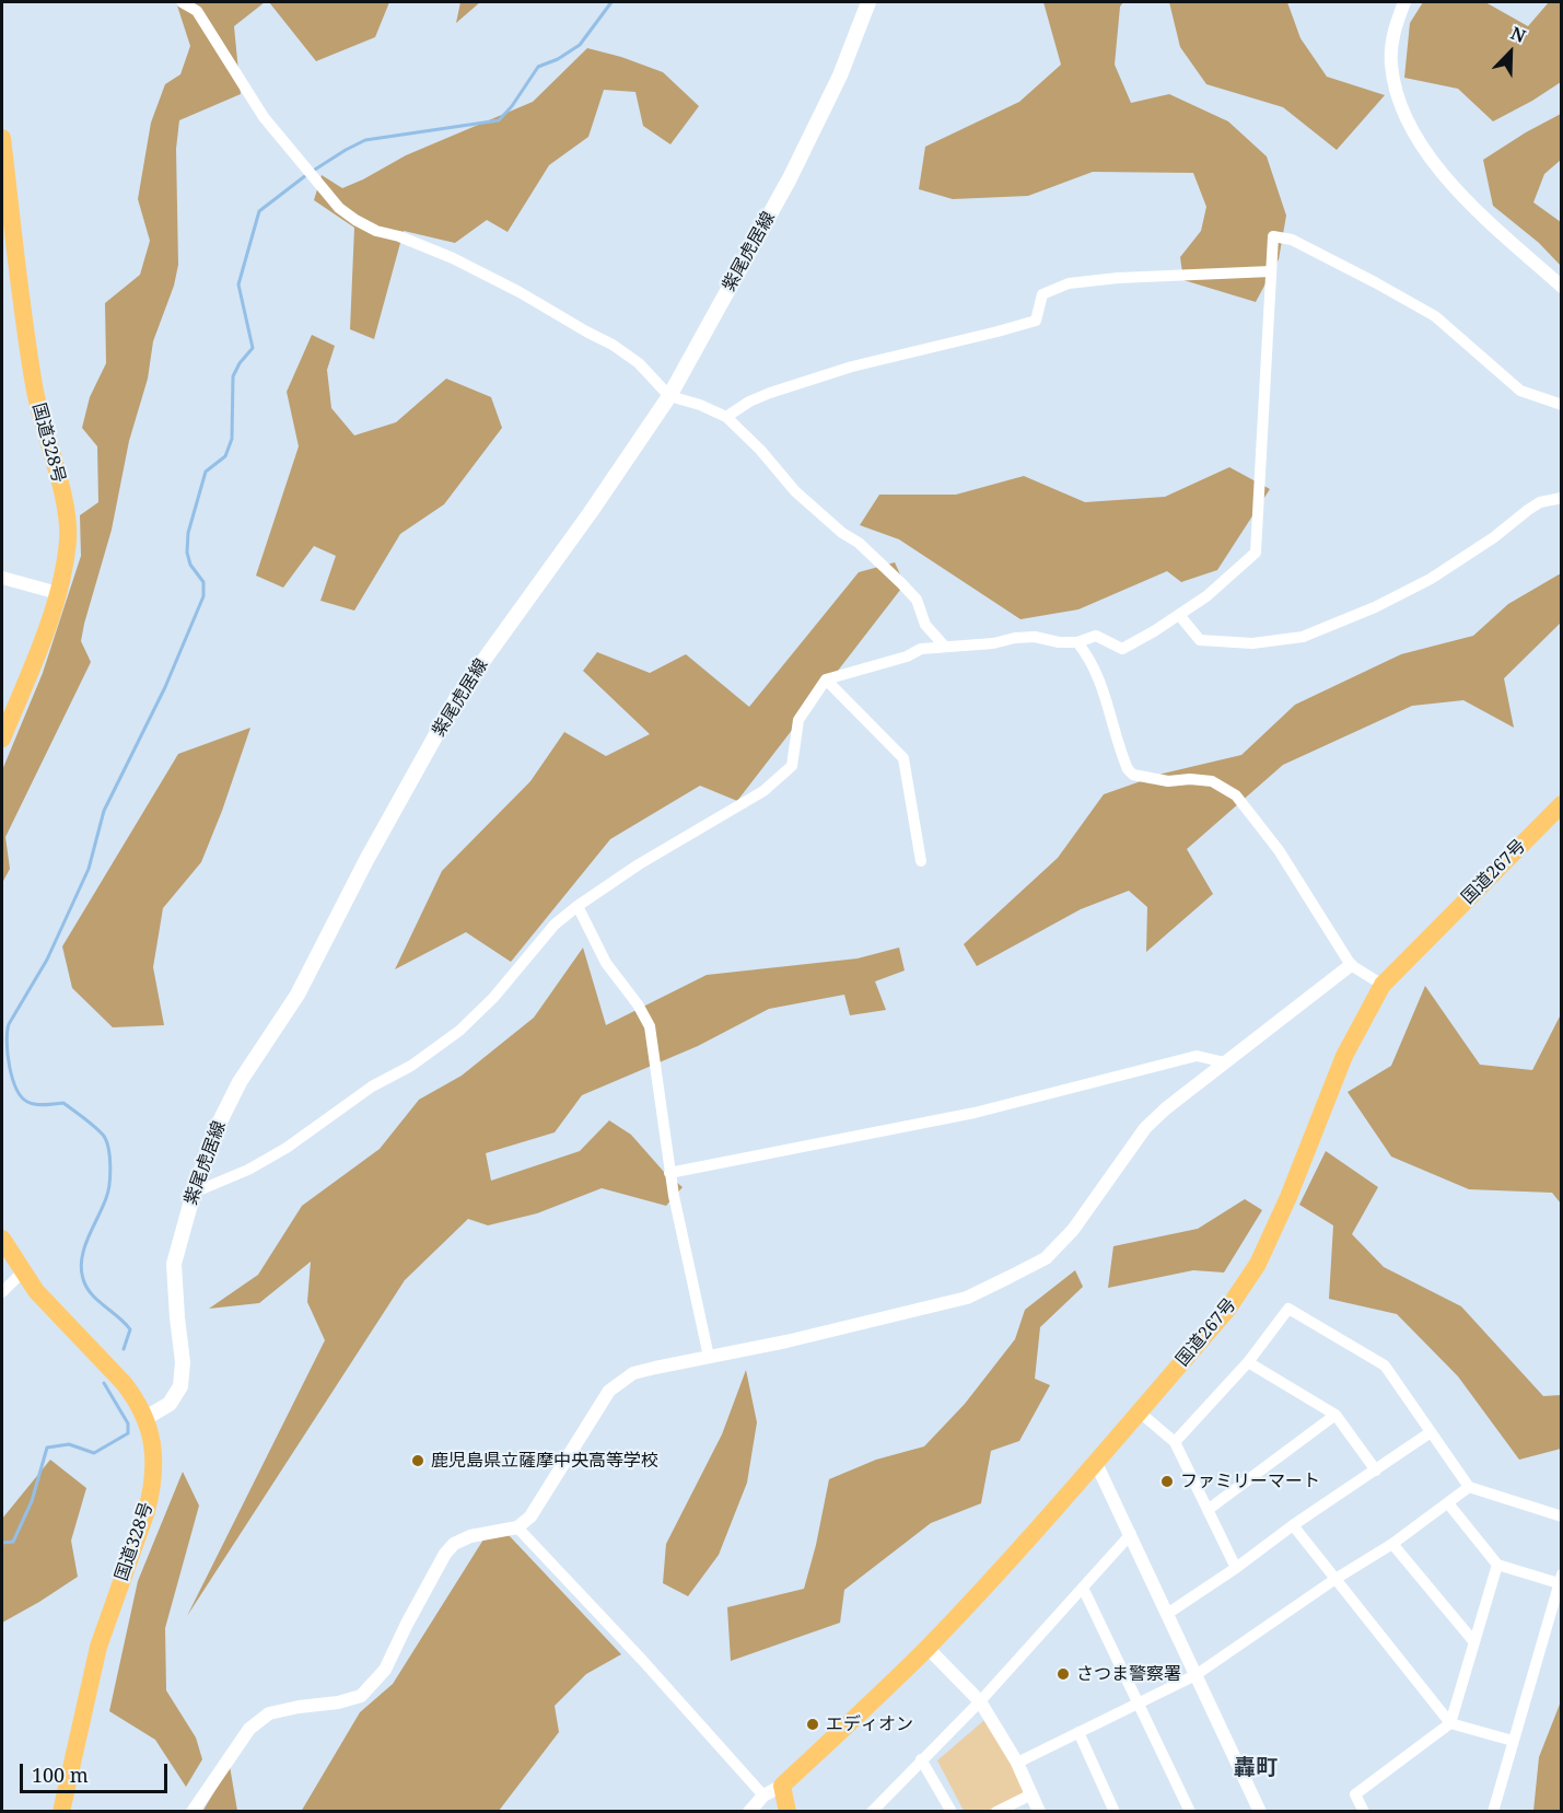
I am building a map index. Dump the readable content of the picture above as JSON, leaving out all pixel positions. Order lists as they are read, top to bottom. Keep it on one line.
{"streets":{"highway":["国道328号","国道267号"],"main road":["紫尾虎居線"]},"crossings":[["紫尾虎居線","国道328号"]],"districts":["轟町"],"places":["鹿児島県立薩摩中央高等学校","ファミリーマート","さつま警察署","エディオン"],"scale_bar":"100 m","north":"top right"}
